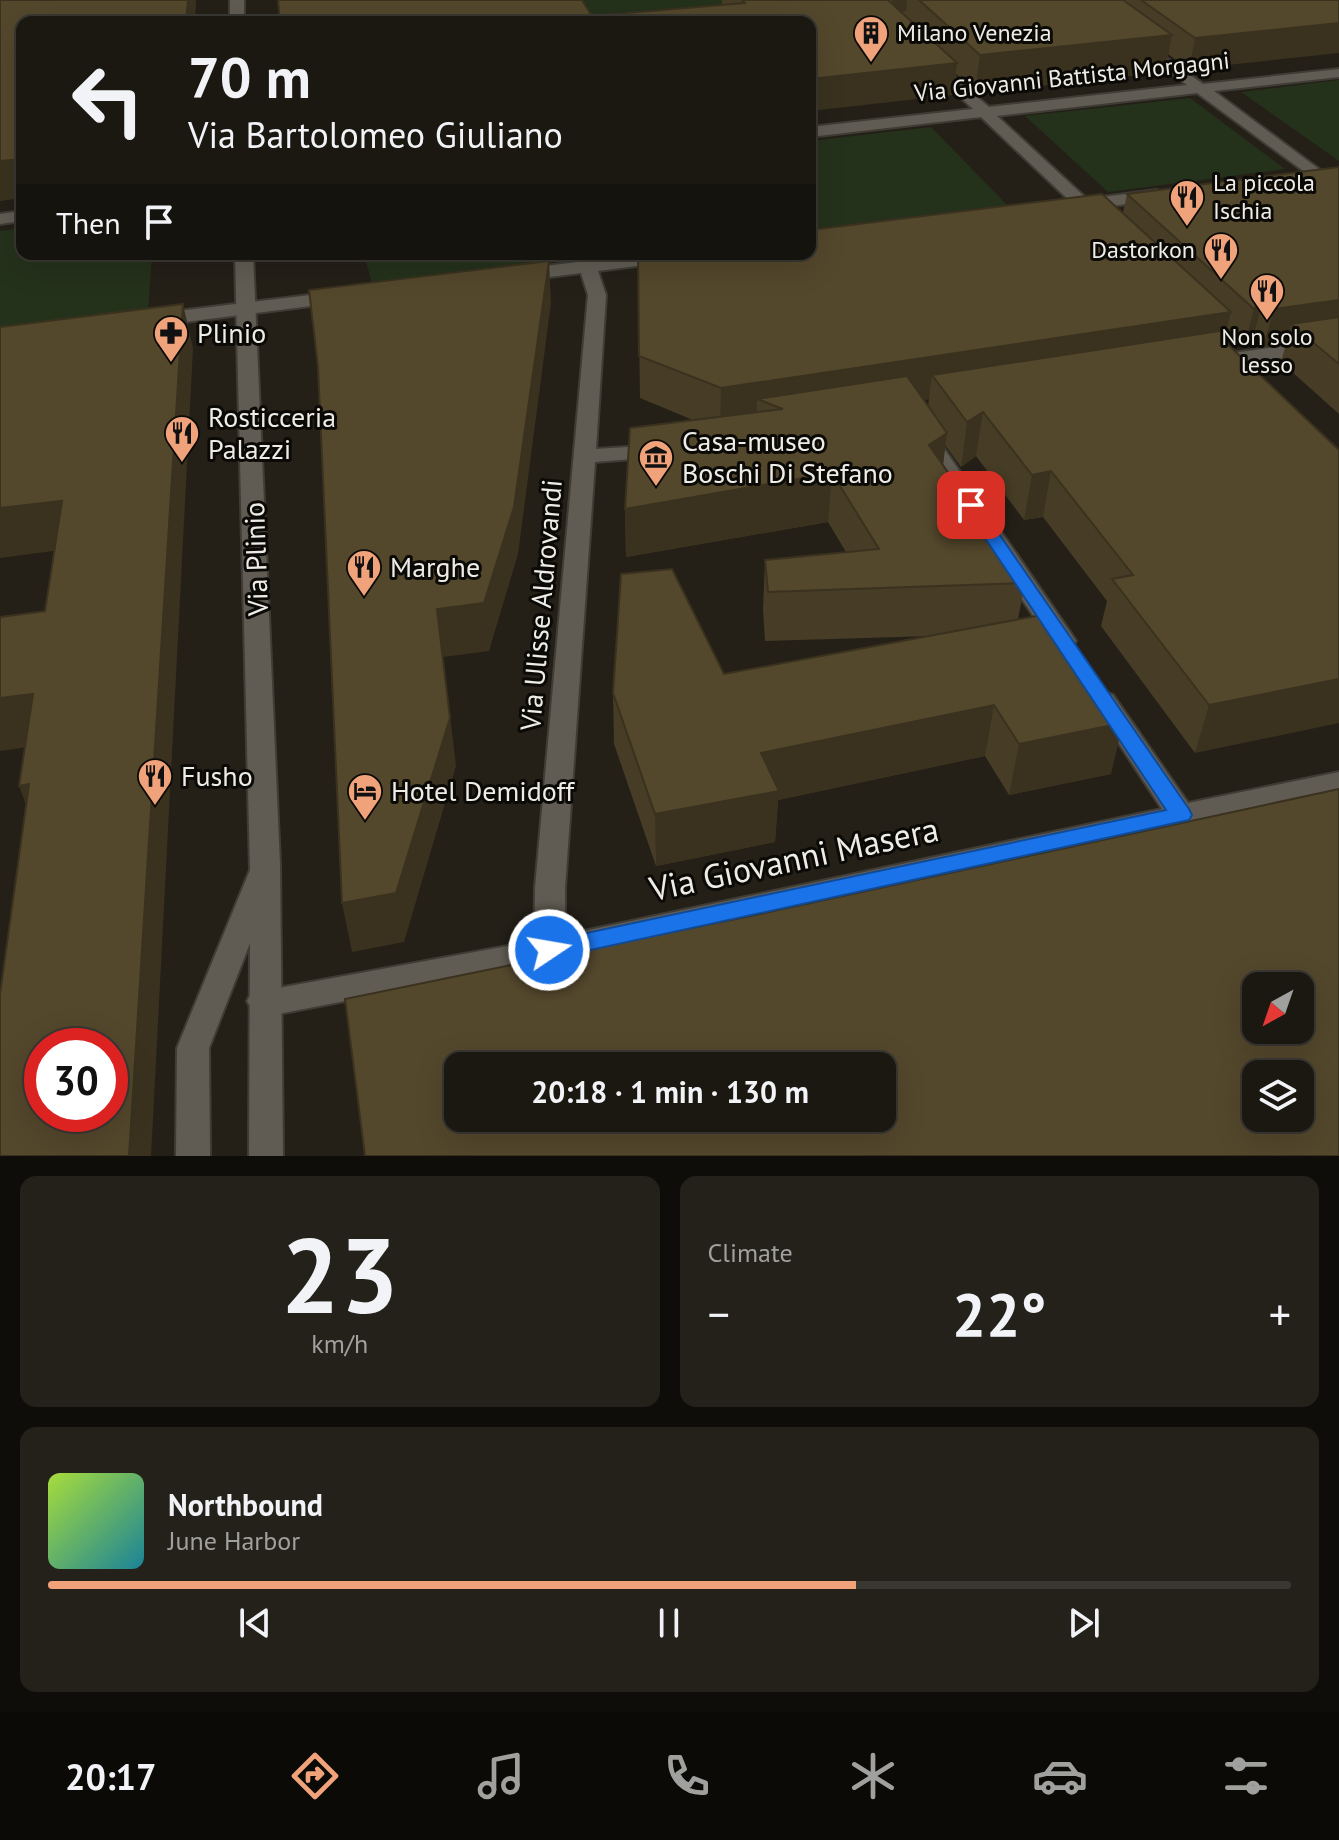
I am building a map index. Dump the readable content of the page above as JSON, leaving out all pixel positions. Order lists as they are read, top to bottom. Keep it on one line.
{"streets":{"street":["Via Giovanni Battista Morgagni","Via Plinio","Via Ulisse Aldrovandi","Via Giovanni Masera"]},"crossings":[["Via Plinio","Via Giovanni Masera"],["Via Ulisse Aldrovandi","Via Giovanni Masera"]],"places":{"building":["Milano Venezia"],"restaurant":["La piccola Ischia","Dastorkon","Non solo lesso","Rosticceria Palazzi","Marghe","Fusho"],"pharmacy":["Plinio"],"museum":["Casa-museo Boschi Di Stefano"],"hotel":["Hotel Demidoff"]},"north":"bottom left","page":{"turn":["70 m","Via Bartolomeo Giuliano"],"then":"Then","limit":"30","trip":"20:18 · 1 min · 130 m","tile":[["23","km/h"],"Climate"],"heat":["−","22°","+"],"song":["Northbound","June Harbor"],"tabs":"20:17"}}
